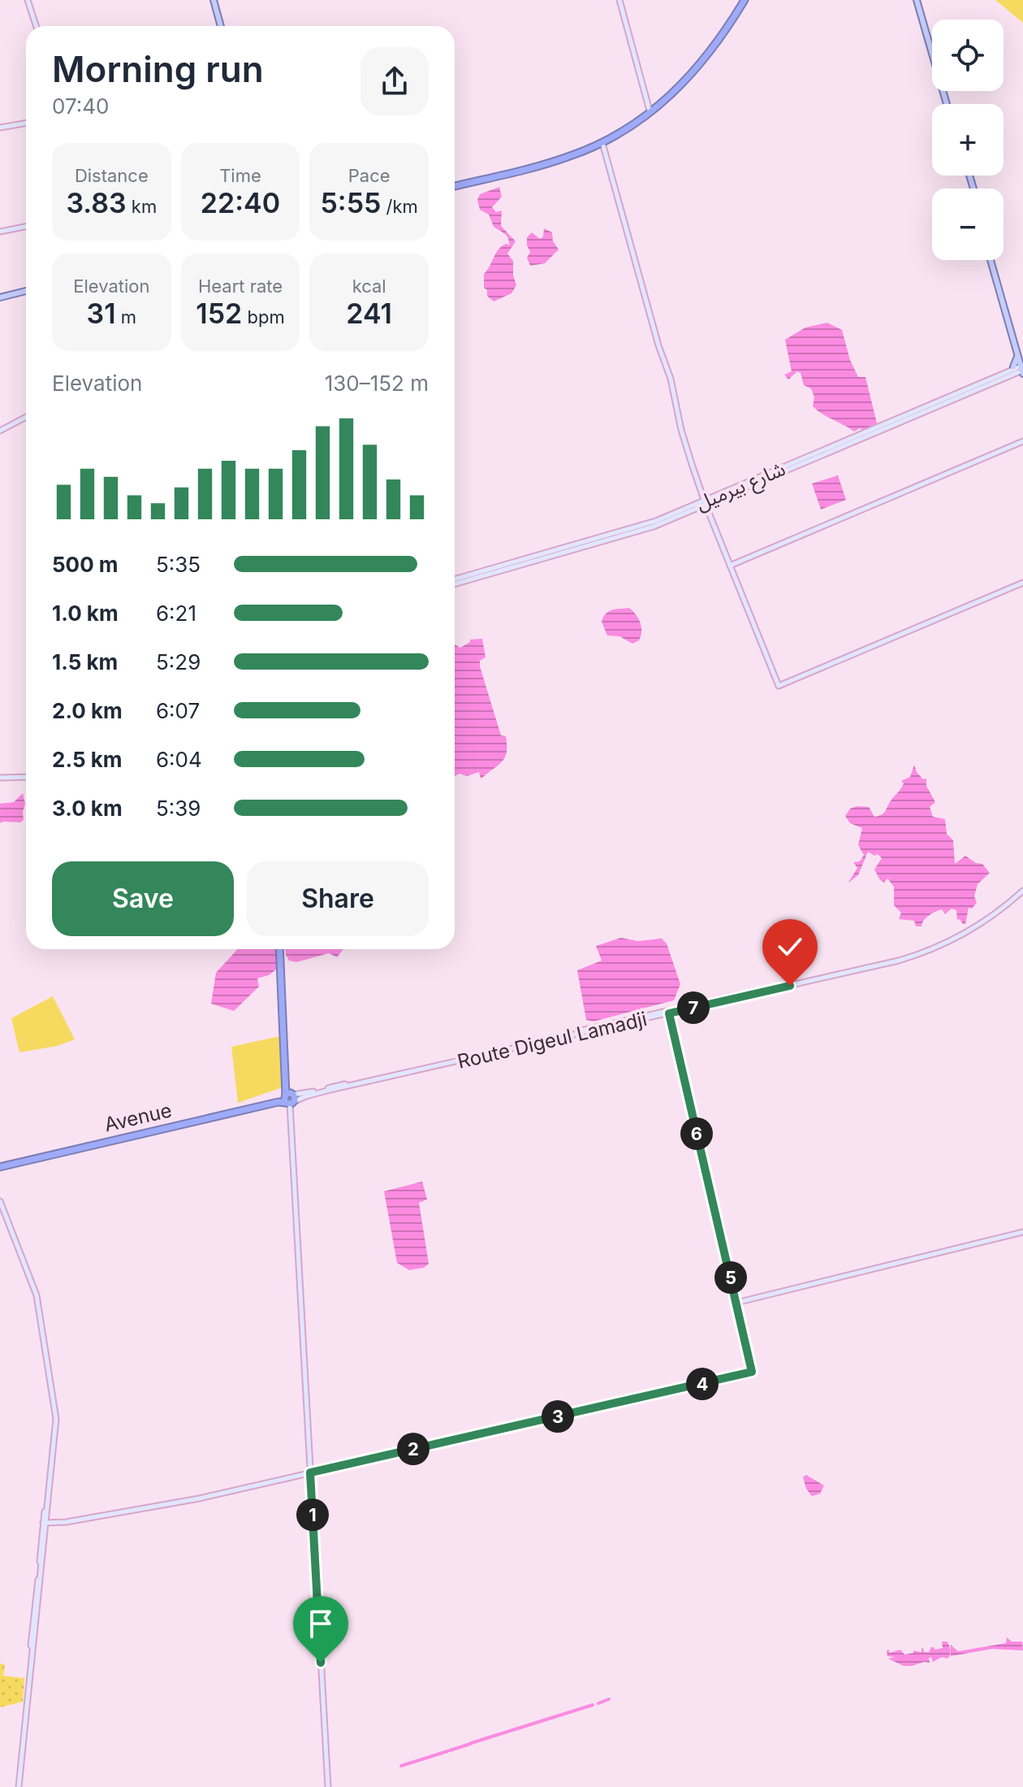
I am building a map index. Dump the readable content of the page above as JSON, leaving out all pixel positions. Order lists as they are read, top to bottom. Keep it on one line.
{"streets":{"street":["شارع بيرميل","Route Digeul Lamadji"]},"page":{"map_buttons":["+","−"],"heading":["Morning run","07:40"],"stats":[["Distance","3.83 km"],["Time","22:40"],["Pace","5:55 /km"],["Elevation","31 m"],["Heart rate","152 bpm"],["kcal","241"]],"chart":["Elevation","130–152 m"],"list":[{"name":"500 m","note":"5:35"},{"name":"1.0 km","note":"6:21"},{"name":"1.5 km","note":"5:29"},{"name":"2.0 km","note":"6:07"},{"name":"2.5 km","note":"6:04"},{"name":"3.0 km","note":"5:39"}],"buttons":["Save","Share"],"pins":["7","6","5","4","3","2","1"]}}
